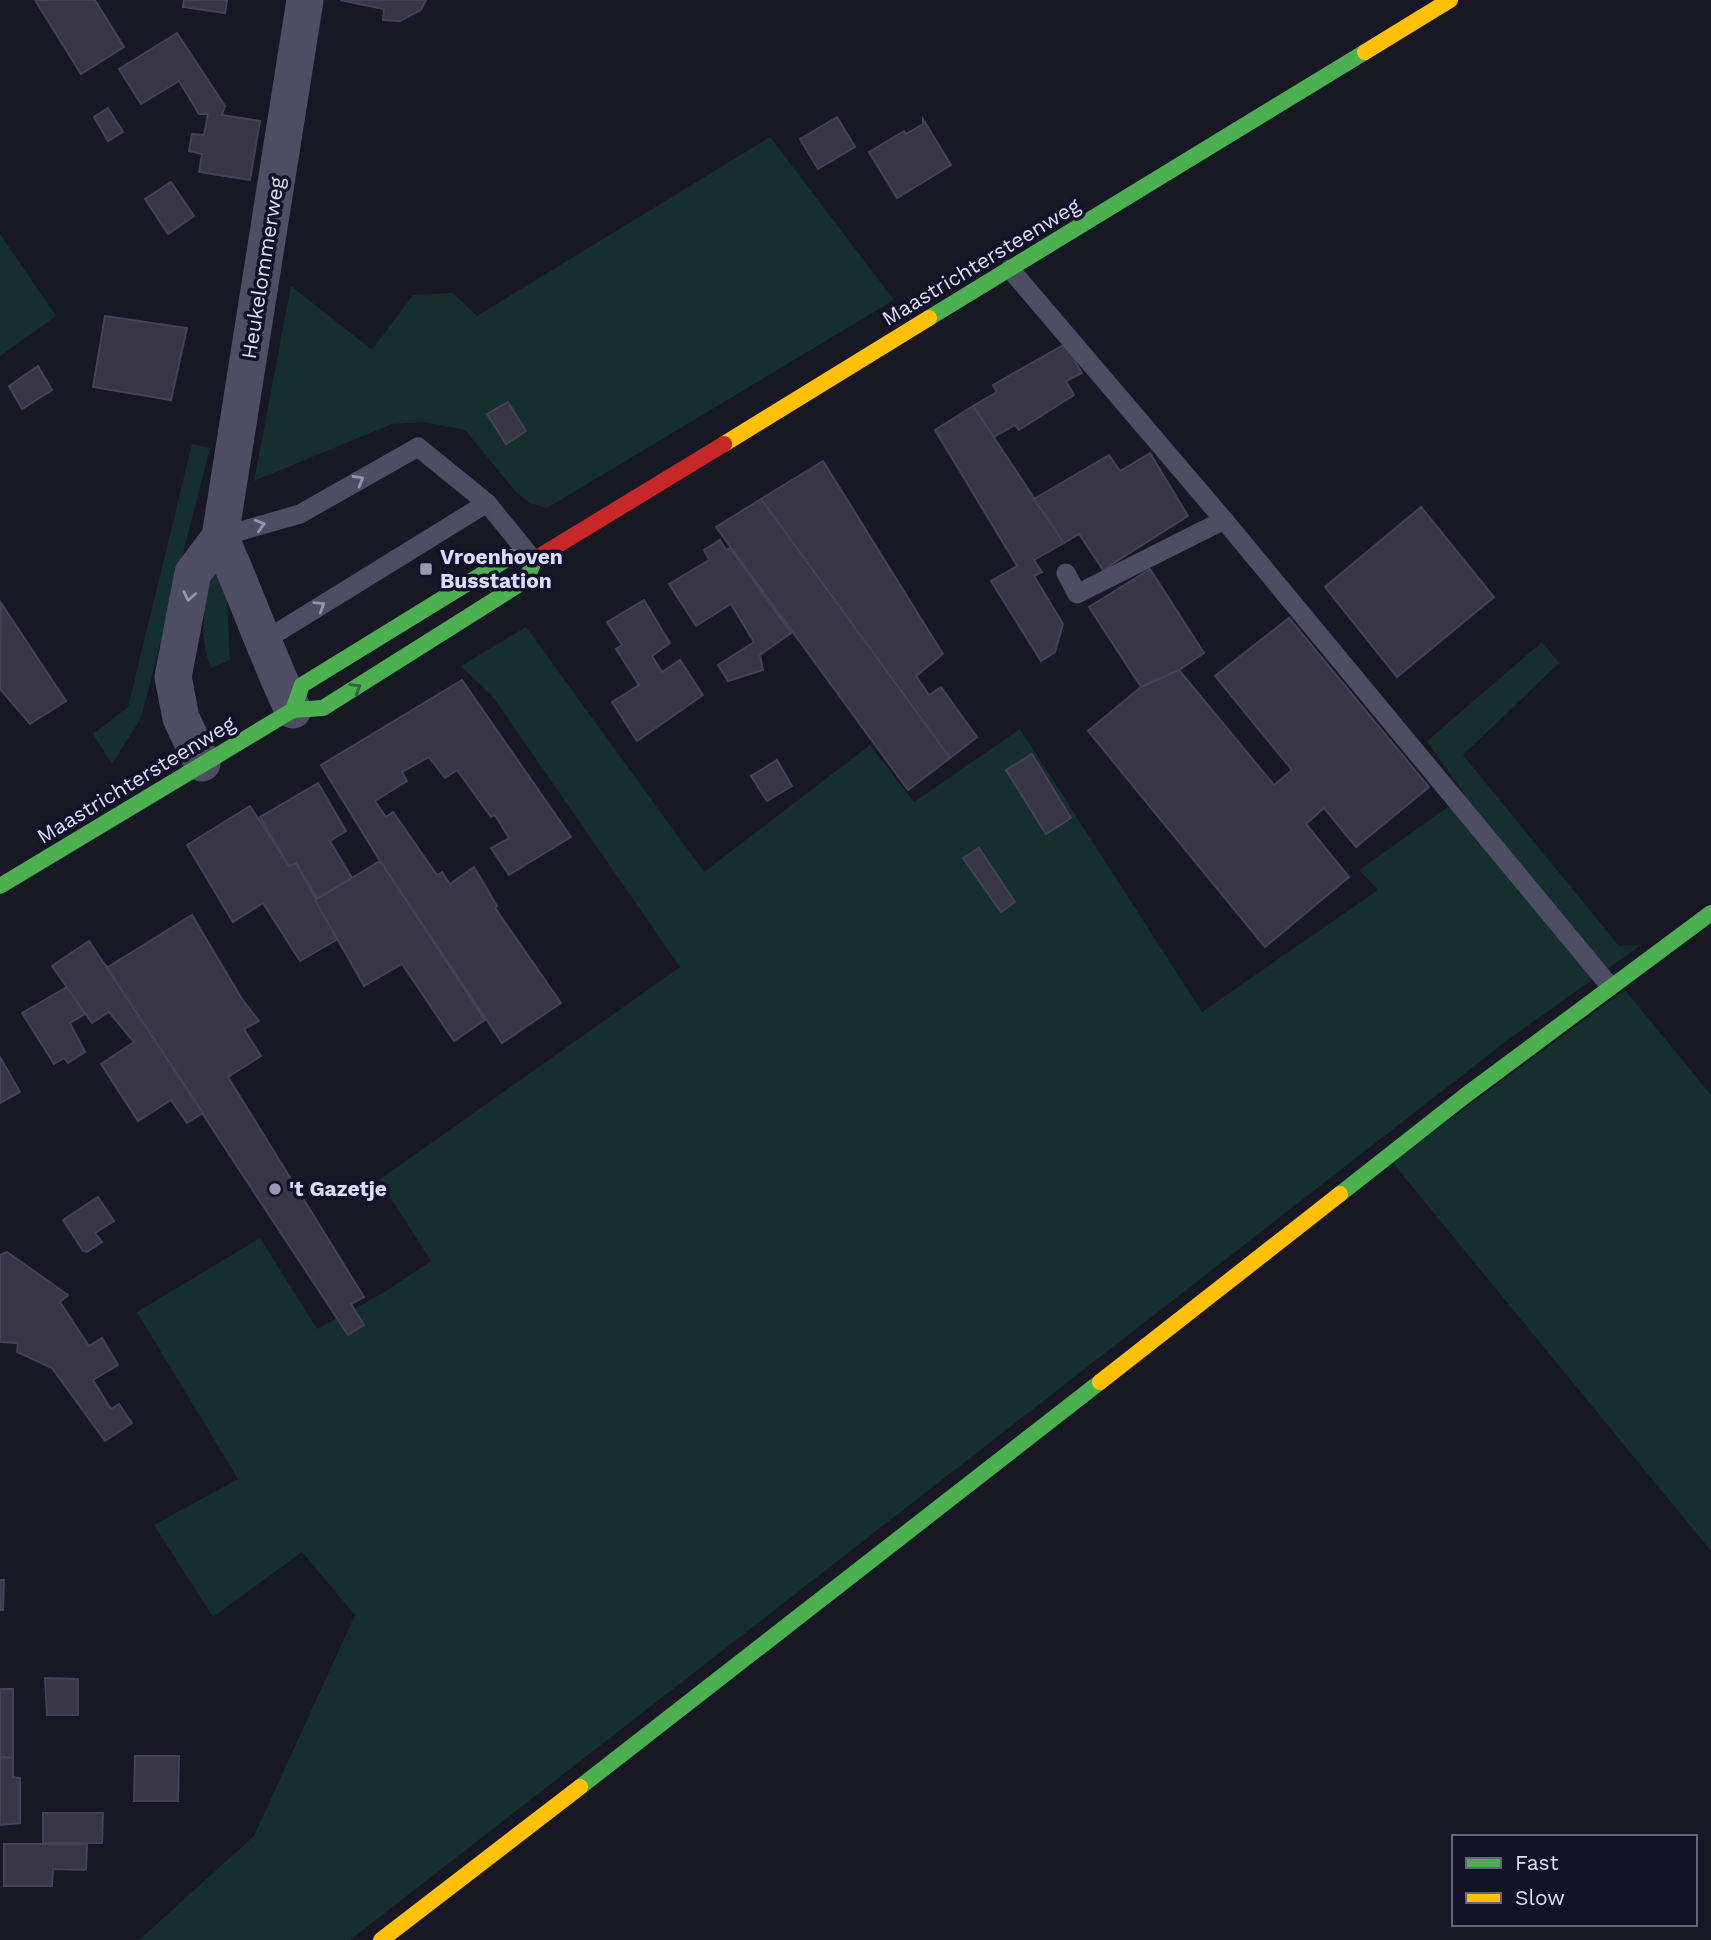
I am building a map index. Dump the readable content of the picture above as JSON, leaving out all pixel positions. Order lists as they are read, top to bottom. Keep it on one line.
{"streets":{"main road":["Maastrichtersteenweg"],"street":["Heukelommerweg"]},"crossings":[["Maastrichtersteenweg","Heukelommerweg"]],"places":{"transit":["Vroenhoven Busstation"],"other":["'t Gazetje"]},"legend":["Fast","Slow"]}
